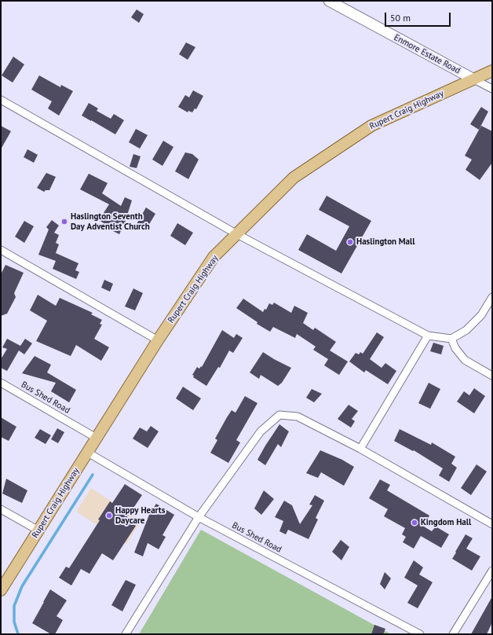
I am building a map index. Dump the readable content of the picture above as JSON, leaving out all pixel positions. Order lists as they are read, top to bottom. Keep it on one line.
{"streets":{"main road":["Enmore Estate Road","Rupert Craig Highway"],"street":["Bus Shed Road"]},"crossings":[["Enmore Estate Road","Rupert Craig Highway"],["Rupert Craig Highway","Bus Shed Road"]],"places":["Haslington Seventh Day Adventist Church","Haslington Mall","Happy Hearts Daycare","Kingdom Hall"],"scale_bar":"50 m"}
